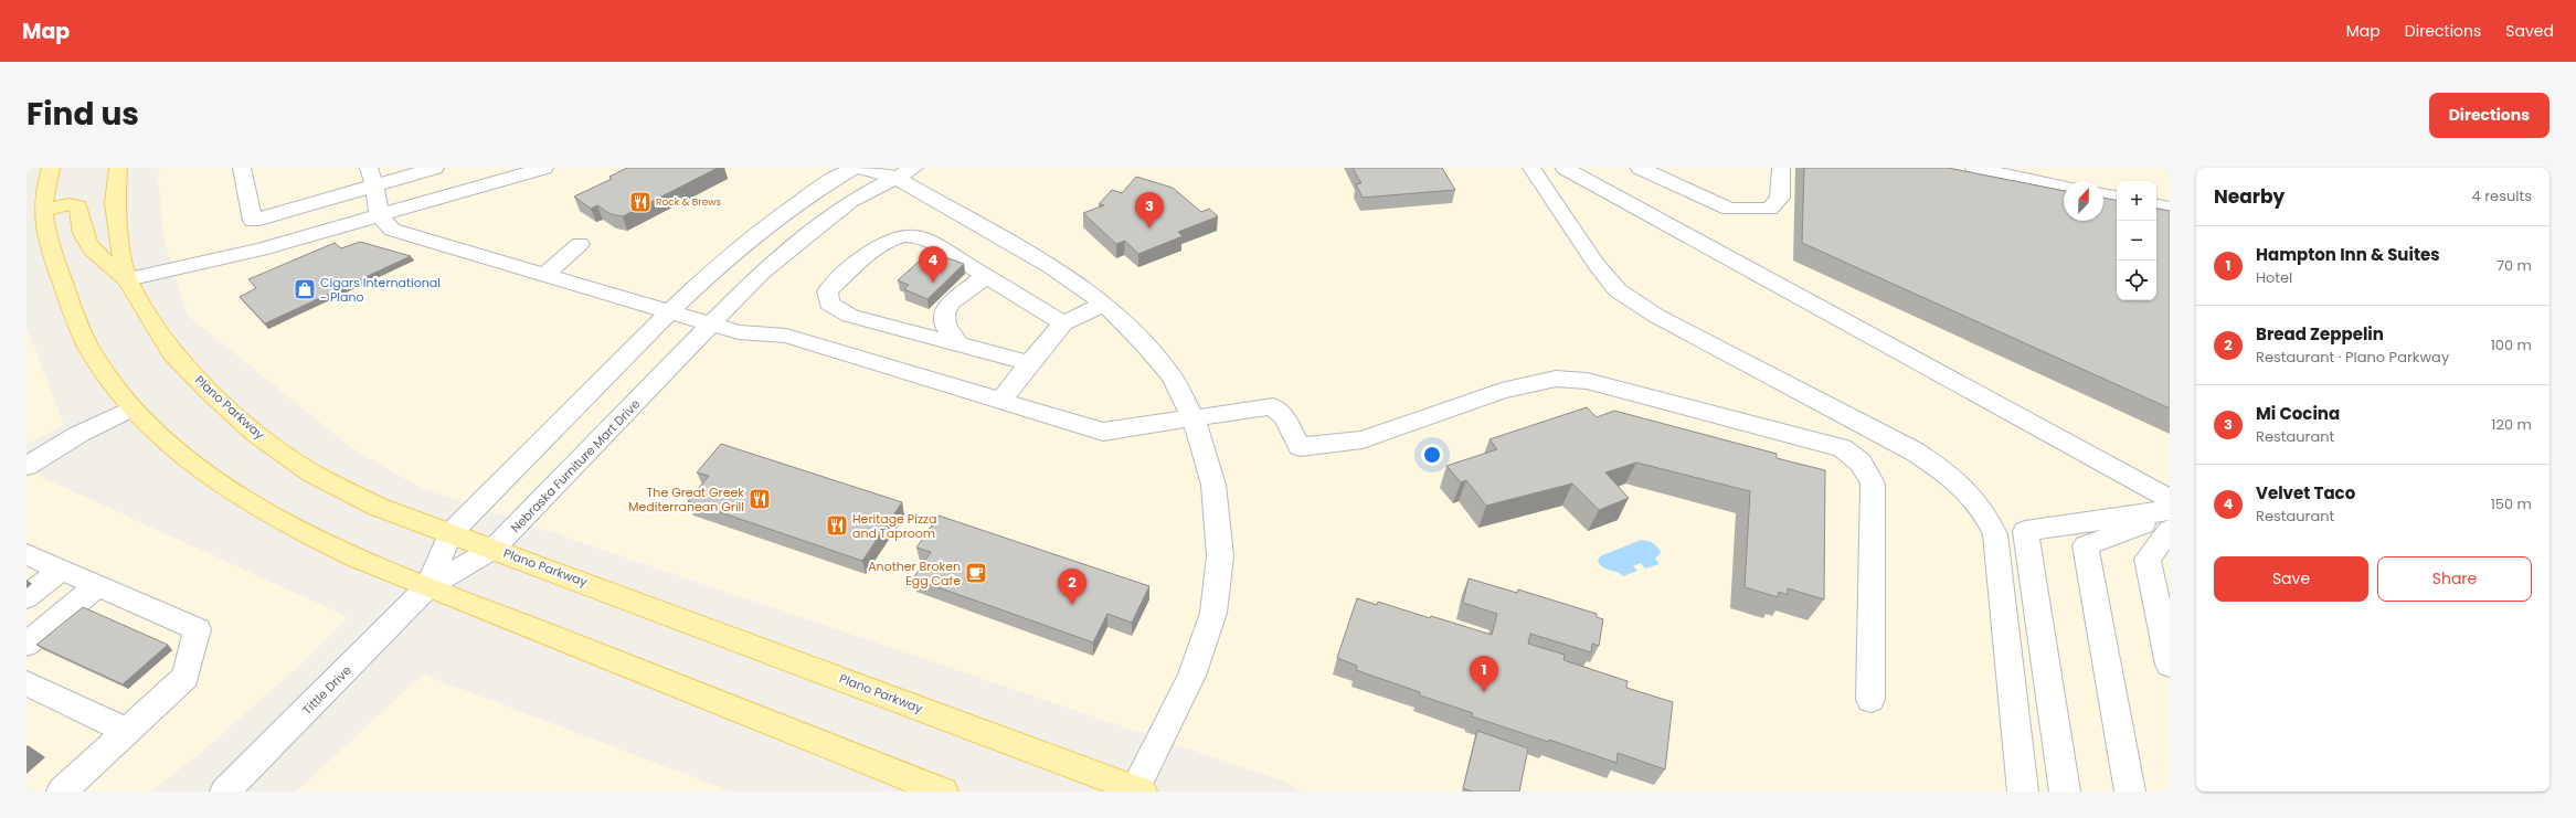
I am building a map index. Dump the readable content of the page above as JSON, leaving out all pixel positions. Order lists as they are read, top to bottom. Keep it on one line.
{"streets":{"main road":["Plano Parkway"],"street":["Nebraska Furniture Mart Drive","Tittle Drive"]},"crossings":[["Plano Parkway","Nebraska Furniture Mart Drive"],["Nebraska Furniture Mart Drive","Tittle Drive"]],"places":{"restaurant":["Rock & Brews","The Great Greek Mediterranean Grill","Heritage Pizza and Taproom"],"shop":["Cigars International - Plano"],"cafe":["Another Broken Egg Cafe"]},"north":"top","page":{"header":"Map","nav":["Map","Directions","Saved"],"title":"Find us","buttons":["Directions",["Save","Share"]],"heading":["Nearby","4 results"],"map_buttons":["+","−"],"pins":["3","4","2","1"],"list":[{"mark":"1","name":"Hampton Inn & Suites","note":"Hotel","value":"70 m"},{"mark":"2","name":"Bread Zeppelin","note":"Restaurant · Plano Parkway","value":"100 m"},{"mark":"3","name":"Mi Cocina","note":"Restaurant","value":"120 m"},{"mark":"4","name":"Velvet Taco","note":"Restaurant","value":"150 m"}]}}
